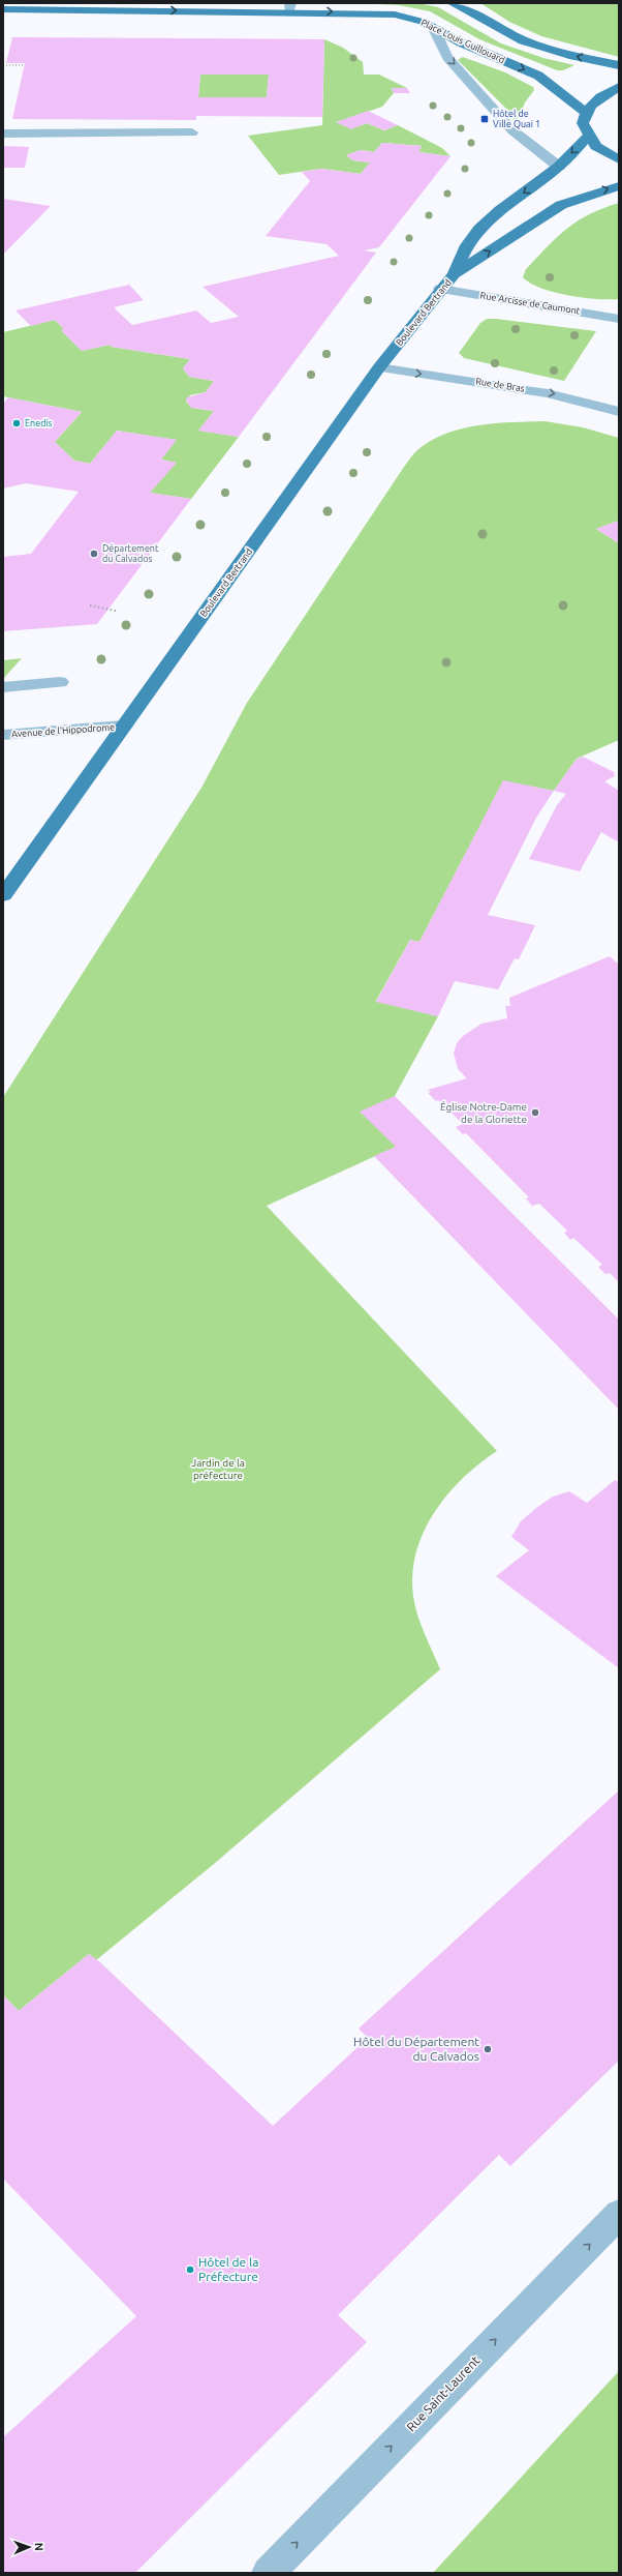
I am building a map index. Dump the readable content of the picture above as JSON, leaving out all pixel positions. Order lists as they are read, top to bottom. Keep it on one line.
{"streets":{"main road":["Place Louis Guillouard","Boulevard Bertrand"],"street":["Rue Arcisse de Caumont","Rue de Bras","Avenue de l'Hippodrome","Rue Saint-Laurent"]},"crossings":[["Rue Arcisse de Caumont","Boulevard Bertrand"],["Boulevard Bertrand","Rue de Bras"],["Boulevard Bertrand","Avenue de l'Hippodrome"]],"one_way":["Place Louis Guillouard","Rue de Bras","Rue Saint-Laurent"],"parks":["Jardin de la préfecture"],"places":{"transit":["Hôtel de Ville Quai 1"],"other":["Enedis","Département du Calvados","Église Notre-Dame de la Gloriette","Hôtel du Département du Calvados","Hôtel de la Préfecture"]},"north":"right"}
